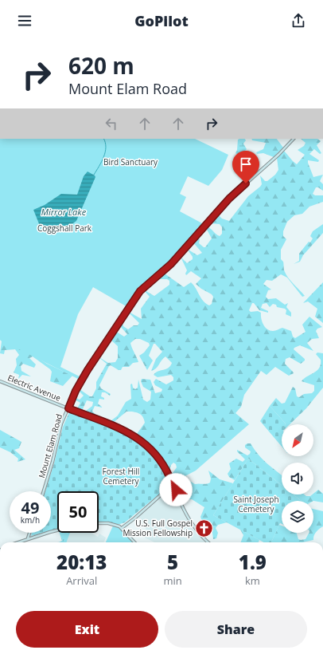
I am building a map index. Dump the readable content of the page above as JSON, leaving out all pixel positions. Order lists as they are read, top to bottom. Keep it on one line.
{"streets":{"main road":["Electric Avenue","Mount Elam Road"]},"crossings":[["Electric Avenue","Mount Elam Road"]],"water":["Mirror Lake"],"parks":["Bird Sanctuary","Coggshall Park","Forest Hill Cemetery","Saint Joseph Cemetery"],"places":{"church":["U.S. Full Gospel Mission Fellowship"]},"north":"bottom left","page":{"header":"GoPilot","turn":["620 m","Mount Elam Road"],"speed":"49 km/h","limit":"50","eta":["20:13","Arrival","5","min","1.9","km"],"buttons":["Exit","Share"]}}
